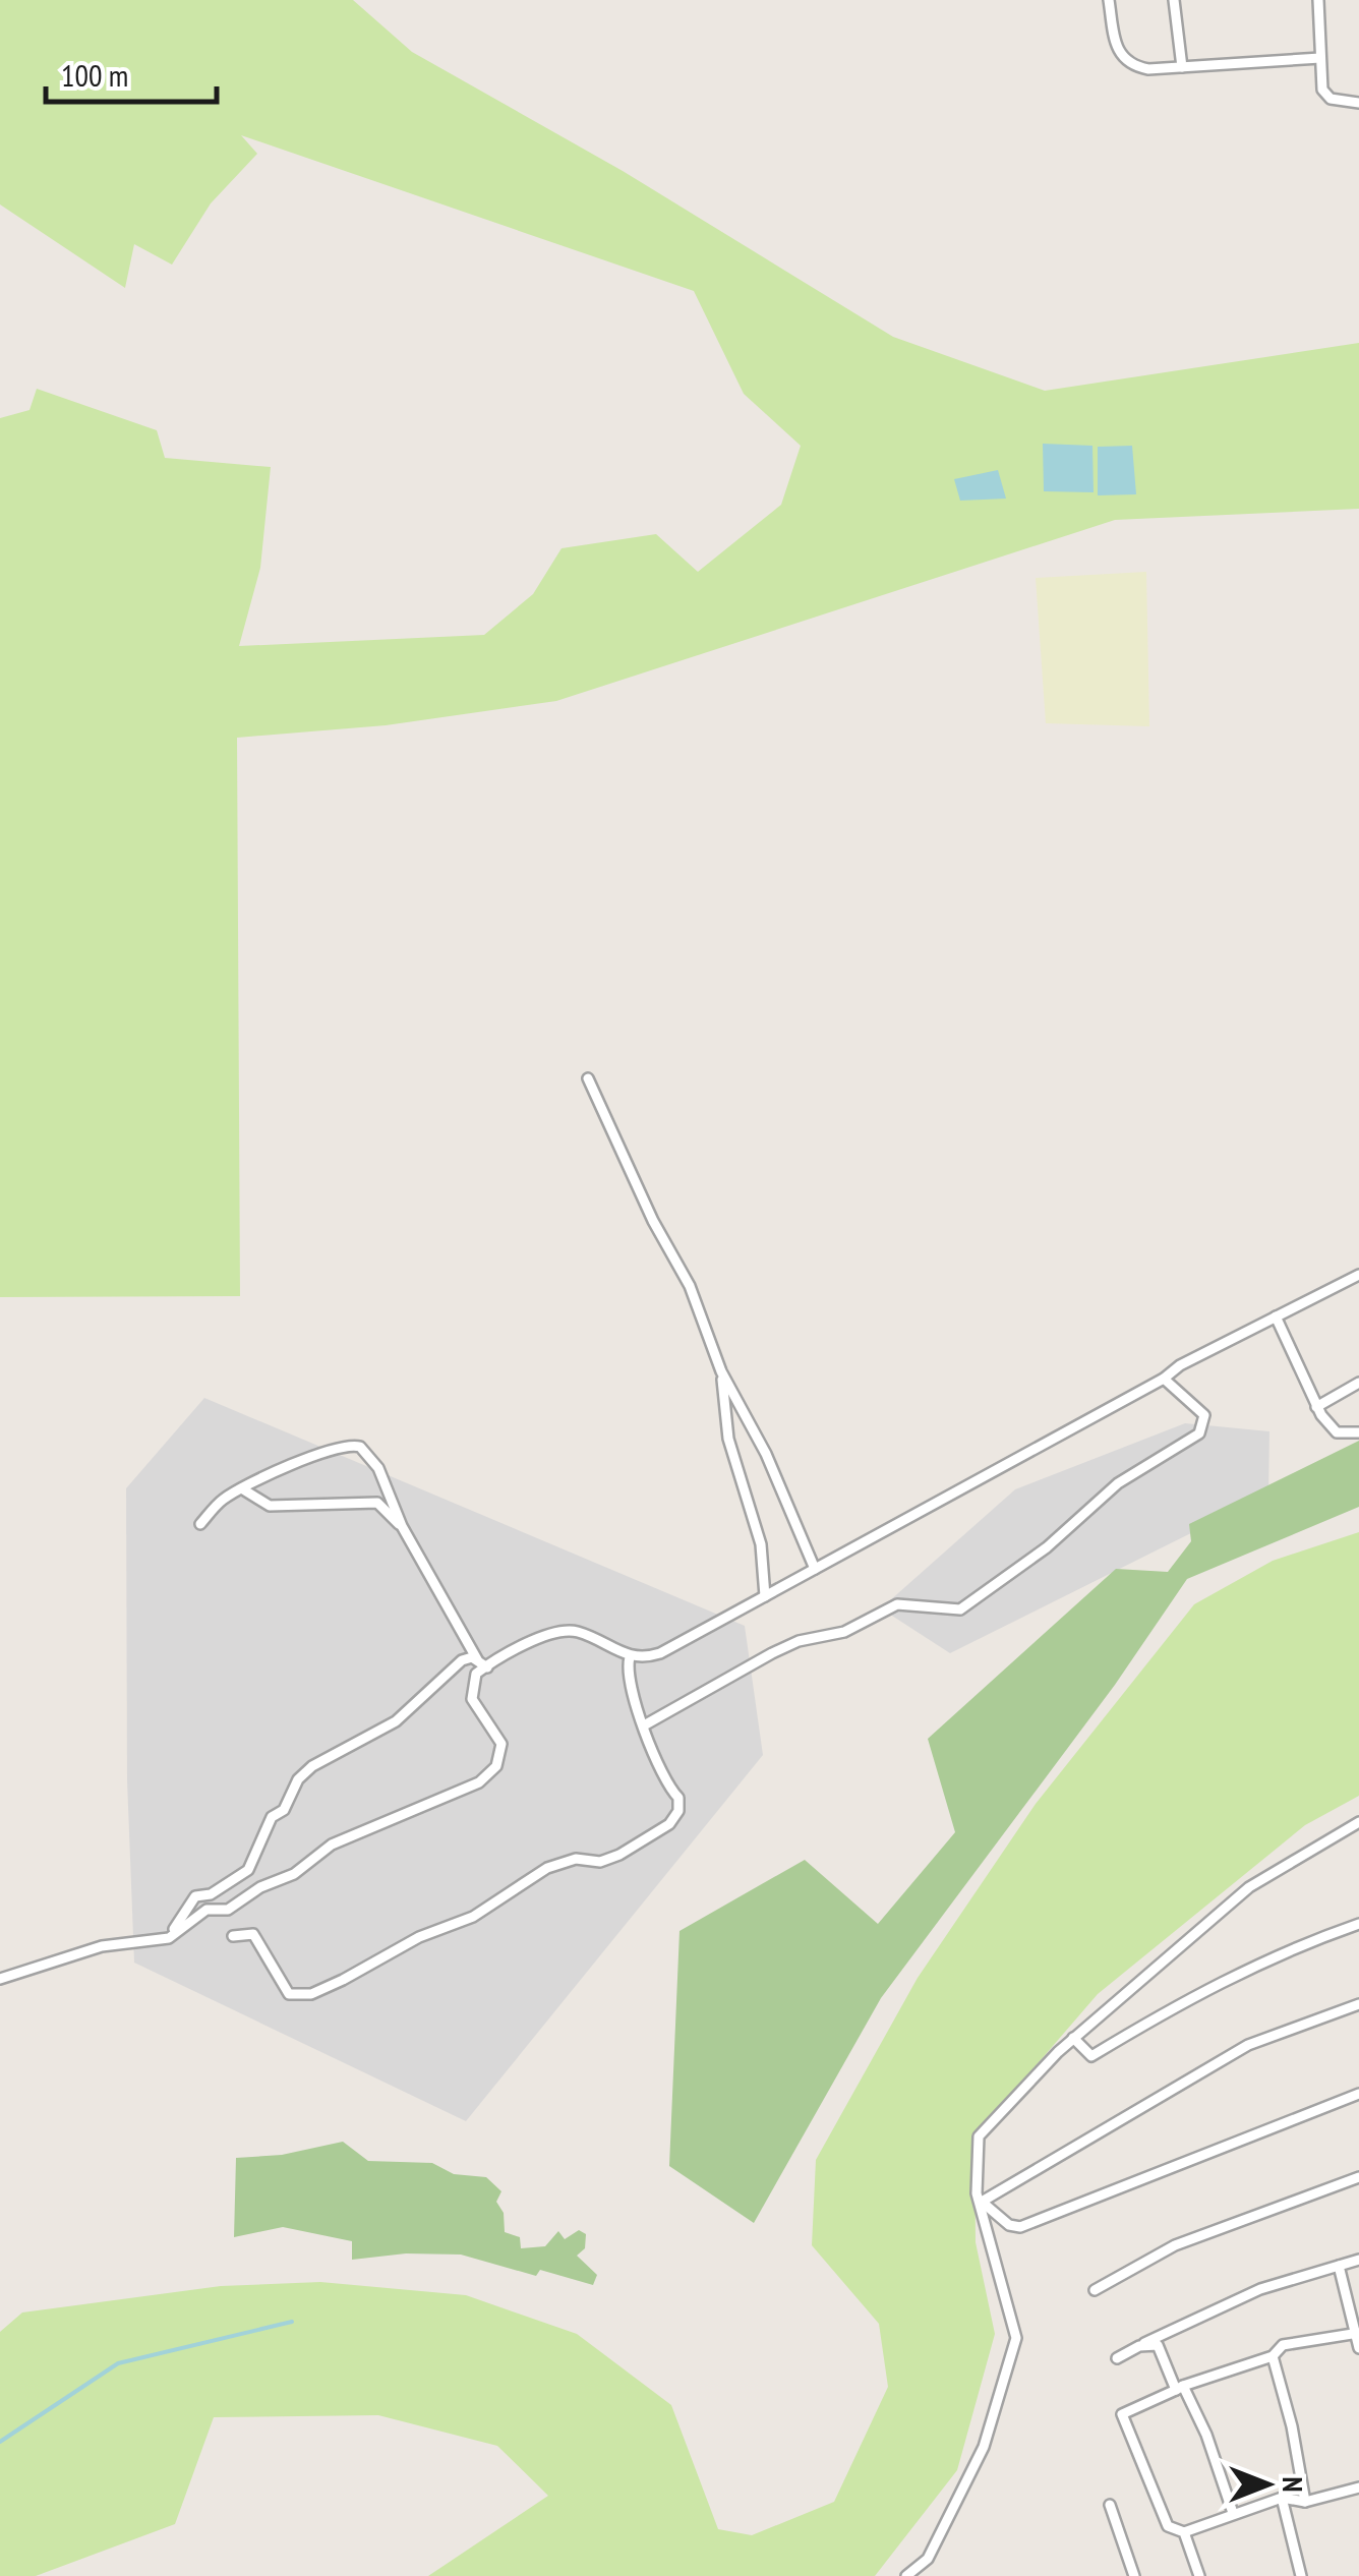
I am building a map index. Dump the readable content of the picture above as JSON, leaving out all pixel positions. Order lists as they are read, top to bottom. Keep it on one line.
{"scale_bar":"100 m","north":"right"}
